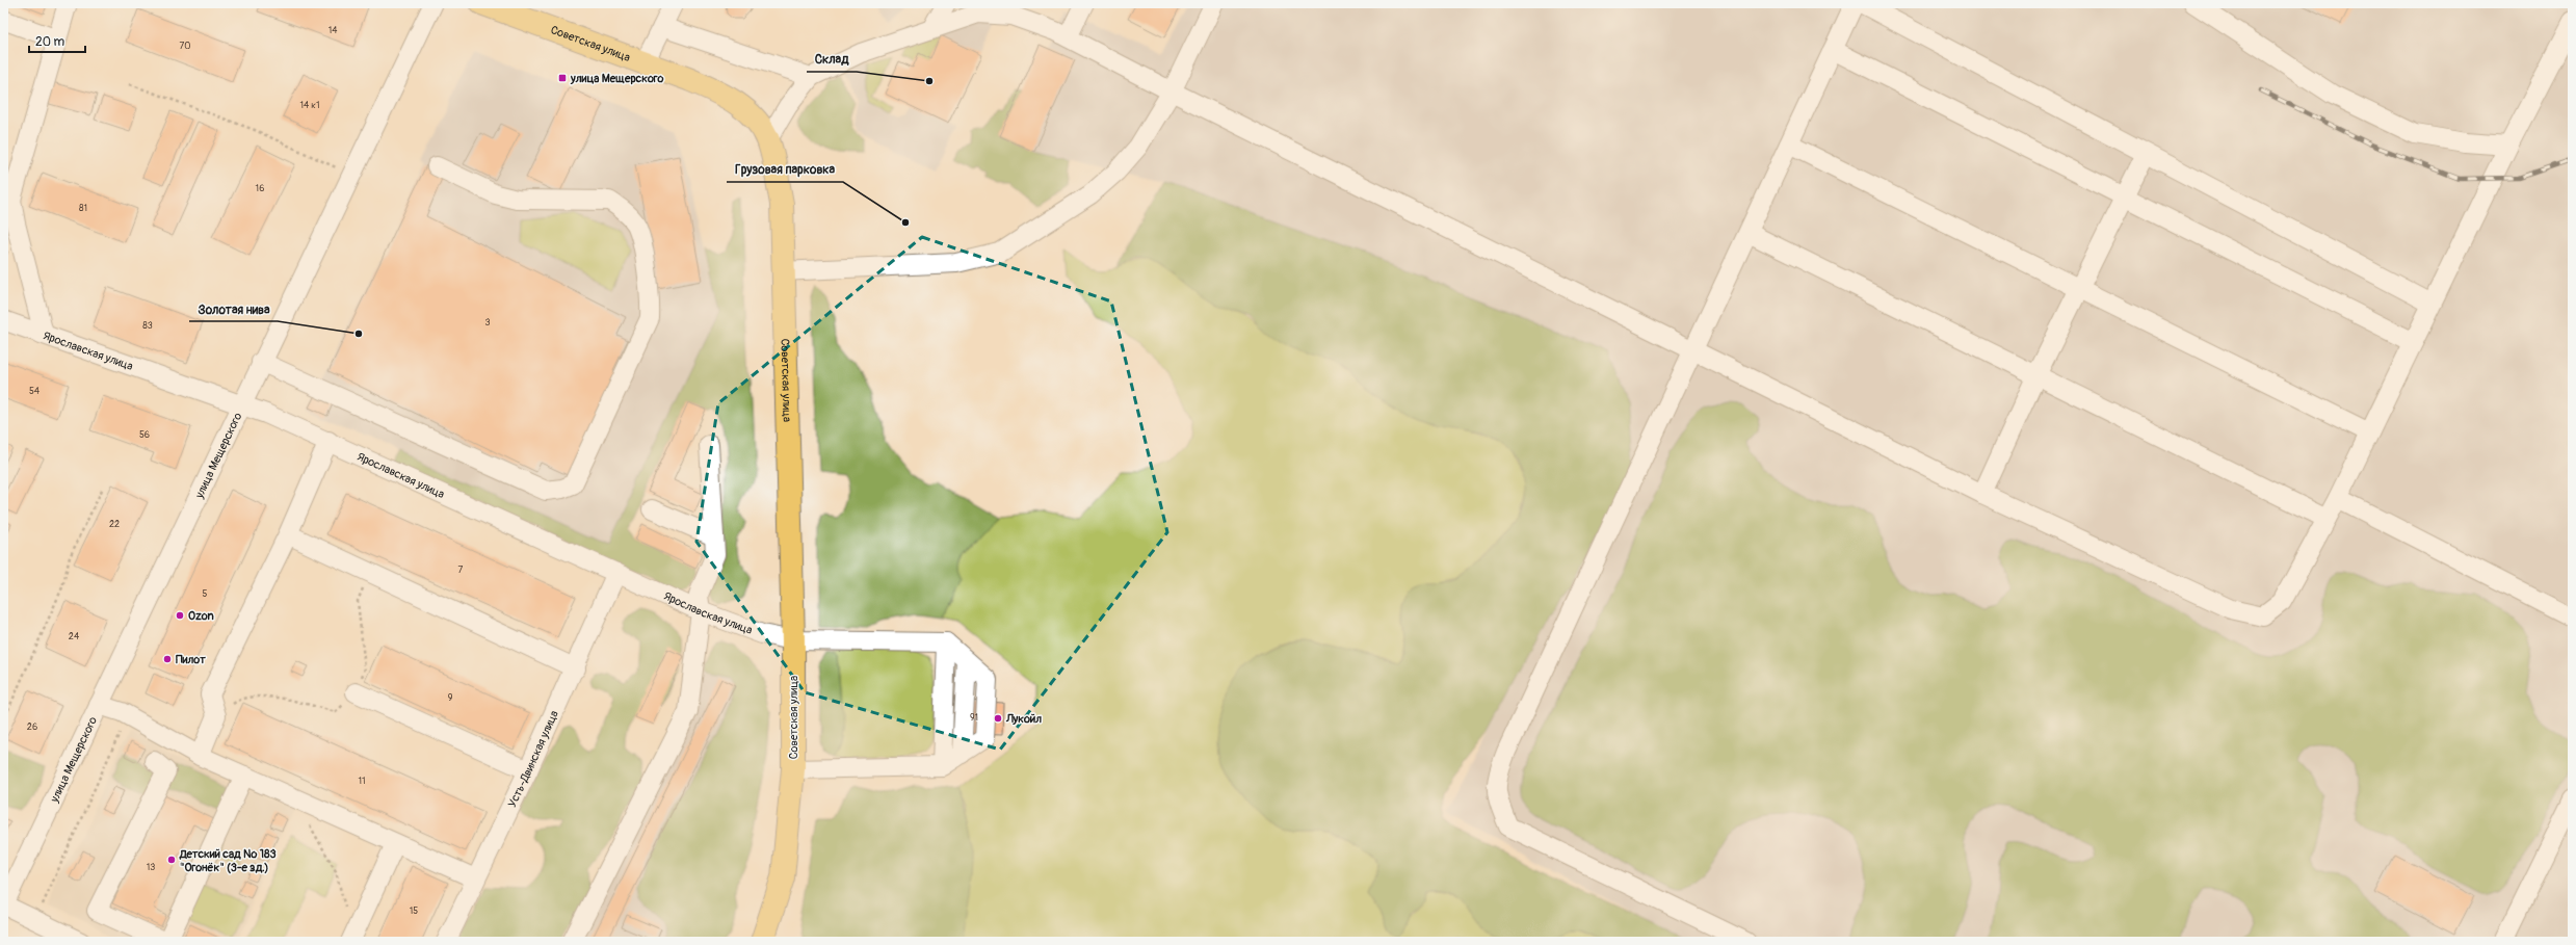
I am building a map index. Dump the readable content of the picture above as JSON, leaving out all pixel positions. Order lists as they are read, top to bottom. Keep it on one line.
{"streets":{"main road":["Советская улица"],"street":["Ярославская улица","улица Мещерского","Усть-Двинская улица"]},"crossings":[["Советская улица","Ярославская улица"],["Ярославская улица","улица Мещерского"],["Ярославская улица","Усть-Двинская улица"]],"places":{"transit":["улица Мещерского"],"other":["Склад","Грузовая парковка","Золотая нива","Ozon","Пилот","Лукойл","Детский сад № 183 \"Огонёк\" (3-е зд.)"]},"house_numbers":["14","70","14 к1","16","81","3","83","54","56","22","7","5","24","9","91","26","11","13","15"],"scale_bar":"20 m"}
